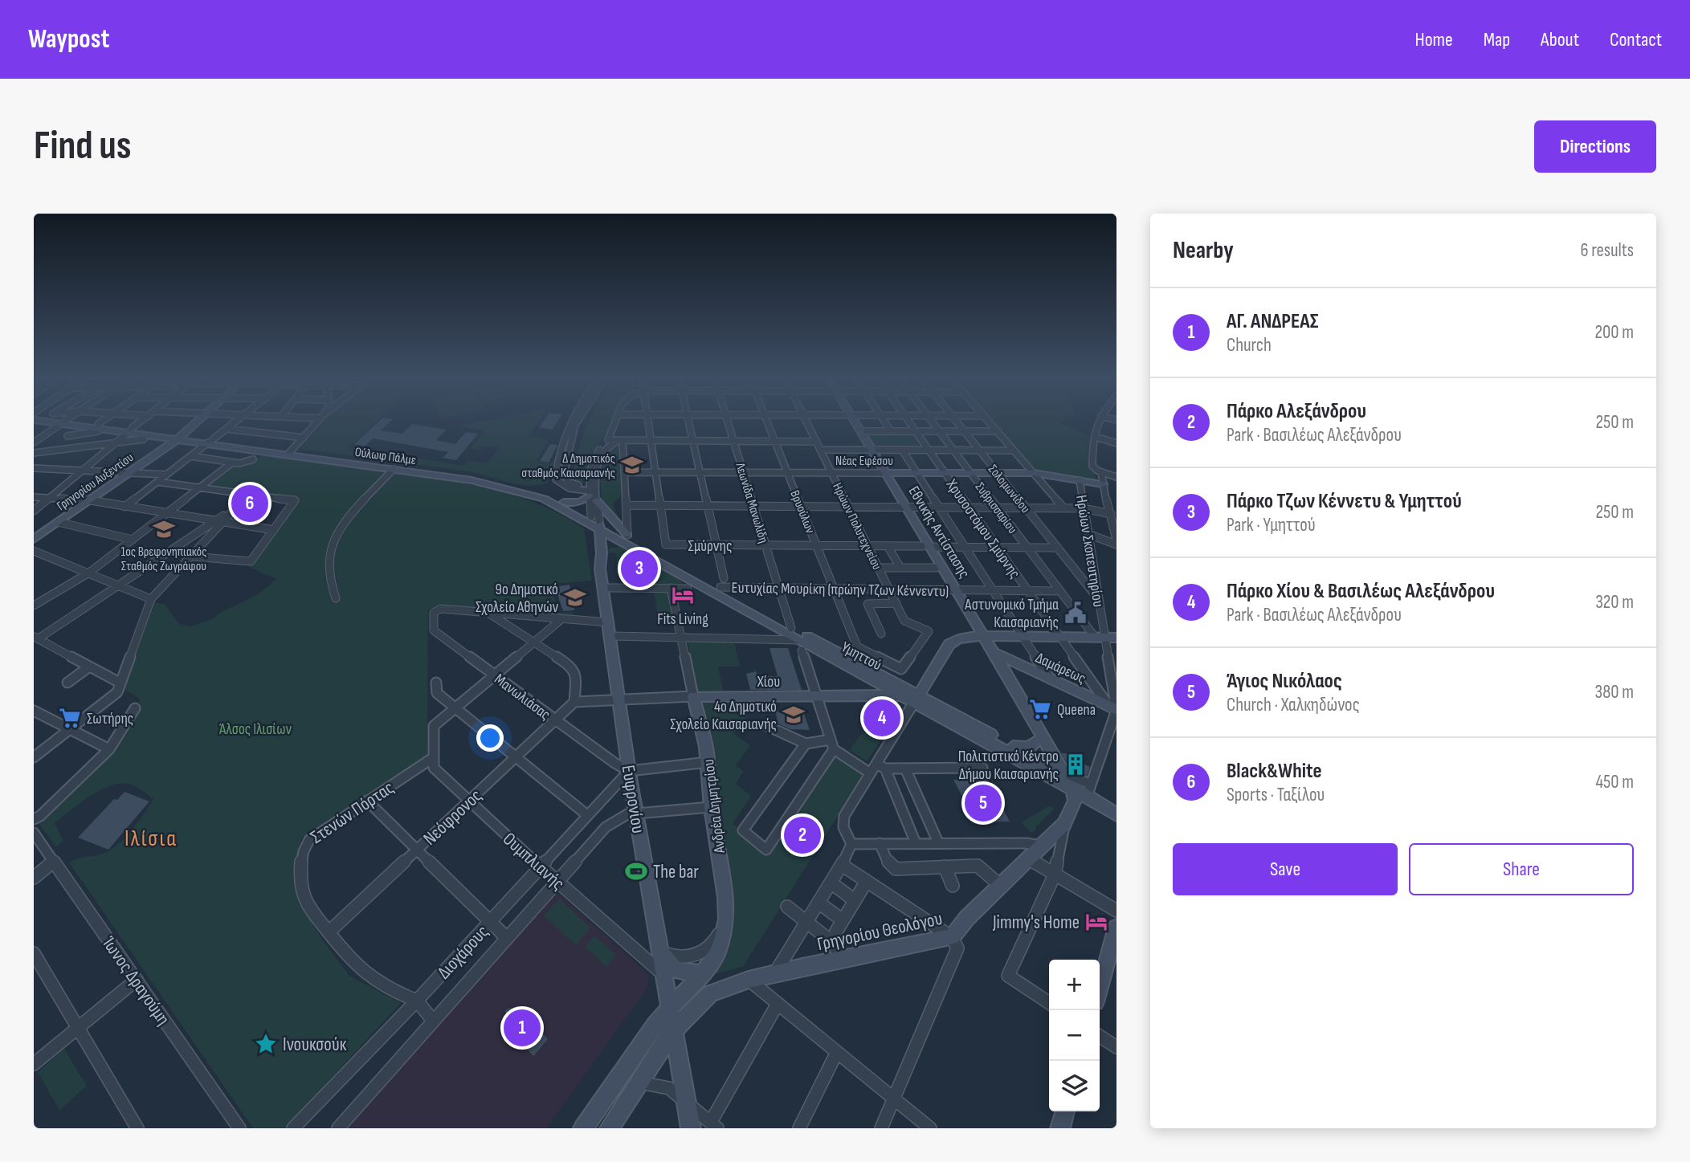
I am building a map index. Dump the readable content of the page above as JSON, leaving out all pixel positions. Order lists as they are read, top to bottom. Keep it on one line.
{"streets":{"main road":["Ούλωφ Πάλμε","Νέας Εφέσου","Γρηγορίου Αυξεντίου","Εθνικής Αντίστασης","Υμηττού","Δαμάρεως","Χίου","Ευφρονίου","Ανδρέα Δημητρίου","Γρηγορίου Θεολόγου"],"street":["Σολομωνίδου","Λεωνίδα Μανωλίδη","Συβρισσαρίου","Βρυούλων","Ηρώων Πολυτεχνείου","Χρυσοστόμου Σμύρνης","Σμύρνης","Ηρώων Σκοπευτηρίου","Ευτυχίας Μουρίκη (πρώην Τζων Κέννεντυ)","Μανωλιάσας","Στενών Πόρτας","Νεόφρονος","Ουμπλιανής","Διοχάρους","Ίωνος Δραγούμη"]},"crossings":[["Ούλωφ Πάλμε","Γρηγορίου Αυξεντίου"],["Ούλωφ Πάλμε","Υμηττού"],["Ούλωφ Πάλμε","Ευφρονίου"],["Νέας Εφέσου","Σολομωνίδου"],["Νέας Εφέσου","Λεωνίδα Μανωλίδη"],["Νέας Εφέσου","Συβρισσαρίου"],["Νέας Εφέσου","Βρυούλων"],["Νέας Εφέσου","Ηρώων Πολυτεχνείου"],["Νέας Εφέσου","Χρυσοστόμου Σμύρνης"],["Νέας Εφέσου","Εθνικής Αντίστασης"],["Νέας Εφέσου","Ηρώων Σκοπευτηρίου"],["Σολομωνίδου","Σμύρνης"],["Σολομωνίδου","Ηρώων Σκοπευτηρίου"],["Λεωνίδα Μανωλίδη","Σμύρνης"],["Λεωνίδα Μανωλίδη","Ευτυχίας Μουρίκη (πρώην Τζων Κέννεντυ)"],["Λεωνίδα Μανωλίδη","Υμηττού"],["Συβρισσαρίου","Σμύρνης"],["Συβρισσαρίου","Ηρώων Σκοπευτηρίου"],["Συβρισσαρίου","Ευτυχίας Μουρίκη (πρώην Τζων Κέννεντυ)"],["Βρυούλων","Ηρώων Πολυτεχνείου"],["Βρυούλων","Σμύρνης"],["Βρυούλων","Ευτυχίας Μουρίκη (πρώην Τζων Κέννεντυ)"],["Ηρώων Πολυτεχνείου","Σμύρνης"],["Ηρώων Πολυτεχνείου","Ευτυχίας Μουρίκη (πρώην Τζων Κέννεντυ)"],["Χρυσοστόμου Σμύρνης","Σμύρνης"],["Χρυσοστόμου Σμύρνης","Ηρώων Σκοπευτηρίου"],["Χρυσοστόμου Σμύρνης","Ευτυχίας Μουρίκη (πρώην Τζων Κέννεντυ)"],["Χρυσοστόμου Σμύρνης","Δαμάρεως"],["Εθνικής Αντίστασης","Σμύρνης"],["Εθνικής Αντίστασης","Ευτυχίας Μουρίκη (πρώην Τζων Κέννεντυ)"],["Εθνικής Αντίστασης","Υμηττού"],["Εθνικής Αντίστασης","Δαμάρεως"],["Ηρώων Σκοπευτηρίου","Υμηττού"],["Ηρώων Σκοπευτηρίου","Δαμάρεως"],["Ευτυχίας Μουρίκη (πρώην Τζων Κέννεντυ)","Υμηττού"],["Υμηττού","Χίου"],["Υμηττού","Ευφρονίου"],["Υμηττού","Γρηγορίου Θεολόγου"],["Χίου","Ευφρονίου"],["Χίου","Ανδρέα Δημητρίου"],["Χίου","Νεόφρονος"],["Μανωλιάσας","Ευφρονίου"],["Μανωλιάσας","Νεόφρονος"],["Μανωλιάσας","Διοχάρους"],["Ευφρονίου","Ανδρέα Δημητρίου"],["Ευφρονίου","Ουμπλιανής"],["Ευφρονίου","Γρηγορίου Θεολόγου"],["Ευφρονίου","Διοχάρους"],["Ανδρέα Δημητρίου","Διοχάρους"],["Στενών Πόρτας","Νεόφρονος"],["Στενών Πόρτας","Ουμπλιανής"],["Στενών Πόρτας","Διοχάρους"],["Νεόφρονος","Ουμπλιανής"],["Ουμπλιανής","Διοχάρους"]],"districts":["Iλίσια"],"parks":["Άλσος Ιλισίων"],"places":{"school or university":["Δ Δημοτικός σταθμός Καισαριανής","1ος Βρεφονηπιακός Σταθμός Ζωγράφου","9ο Δημοτικό Σχολείο Αθηνών","4ο Δημοτικό Σχολείο Καισαριανής"],"hotel":["Fits Living","Jimmy's Home"],"public building":["Αστυνομικό Τμήμα Καισαριανής"],"supermarket":["Queena","Σωτήρης"],"building":["Πολιτιστικό Κέντρο Δήμου Καισαριανής"],"sports":["The bar"],"place":["Ινουκσούκ"]},"page":{"header":"Waypost","nav":["Home","Map","About","Contact"],"buttons":["Directions",["Save","Share"]],"title":"Find us","heading":["Nearby","6 results"],"list":[{"mark":"1","name":"ΑΓ. ΑΝΔΡΕΑΣ","note":"Church","value":"200 m"},{"mark":"2","name":"Πάρκο Αλεξάνδρου","note":"Park · Βασιλέως Αλεξάνδρου","value":"250 m"},{"mark":"3","name":"Πάρκο Τζων Κέννετυ & Υμηττού","note":"Park · Υμηττού","value":"250 m"},{"mark":"4","name":"Πάρκο Χίου & Βασιλέως Αλεξάνδρου","note":"Park · Βασιλέως Αλεξάνδρου","value":"320 m"},{"mark":"5","name":"Άγιος Νικόλαος","note":"Church · Χαλκηδώνος","value":"380 m"},{"mark":"6","name":"Black&White","note":"Sports · Ταξίλου","value":"450 m"}],"pins":["6","3","4","5","2","1"],"map_buttons":["+","−"]}}
